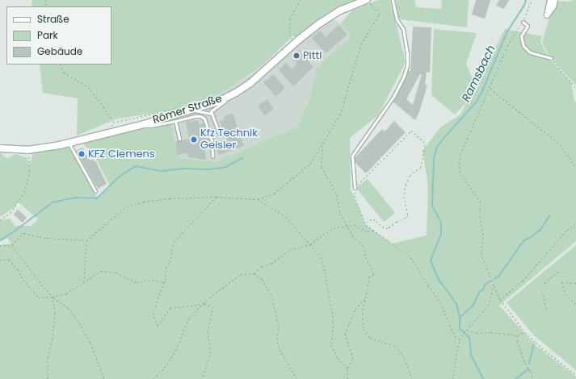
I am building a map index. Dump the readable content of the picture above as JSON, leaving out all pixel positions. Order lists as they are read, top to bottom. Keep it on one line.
{"streets":{"main road":["Römer Straße"]},"water":["Ramsbach"],"places":["Pittl","Kfz Technik Geisler","KFZ Clemens"],"legend":["Straße","Park","Gebäude"]}
